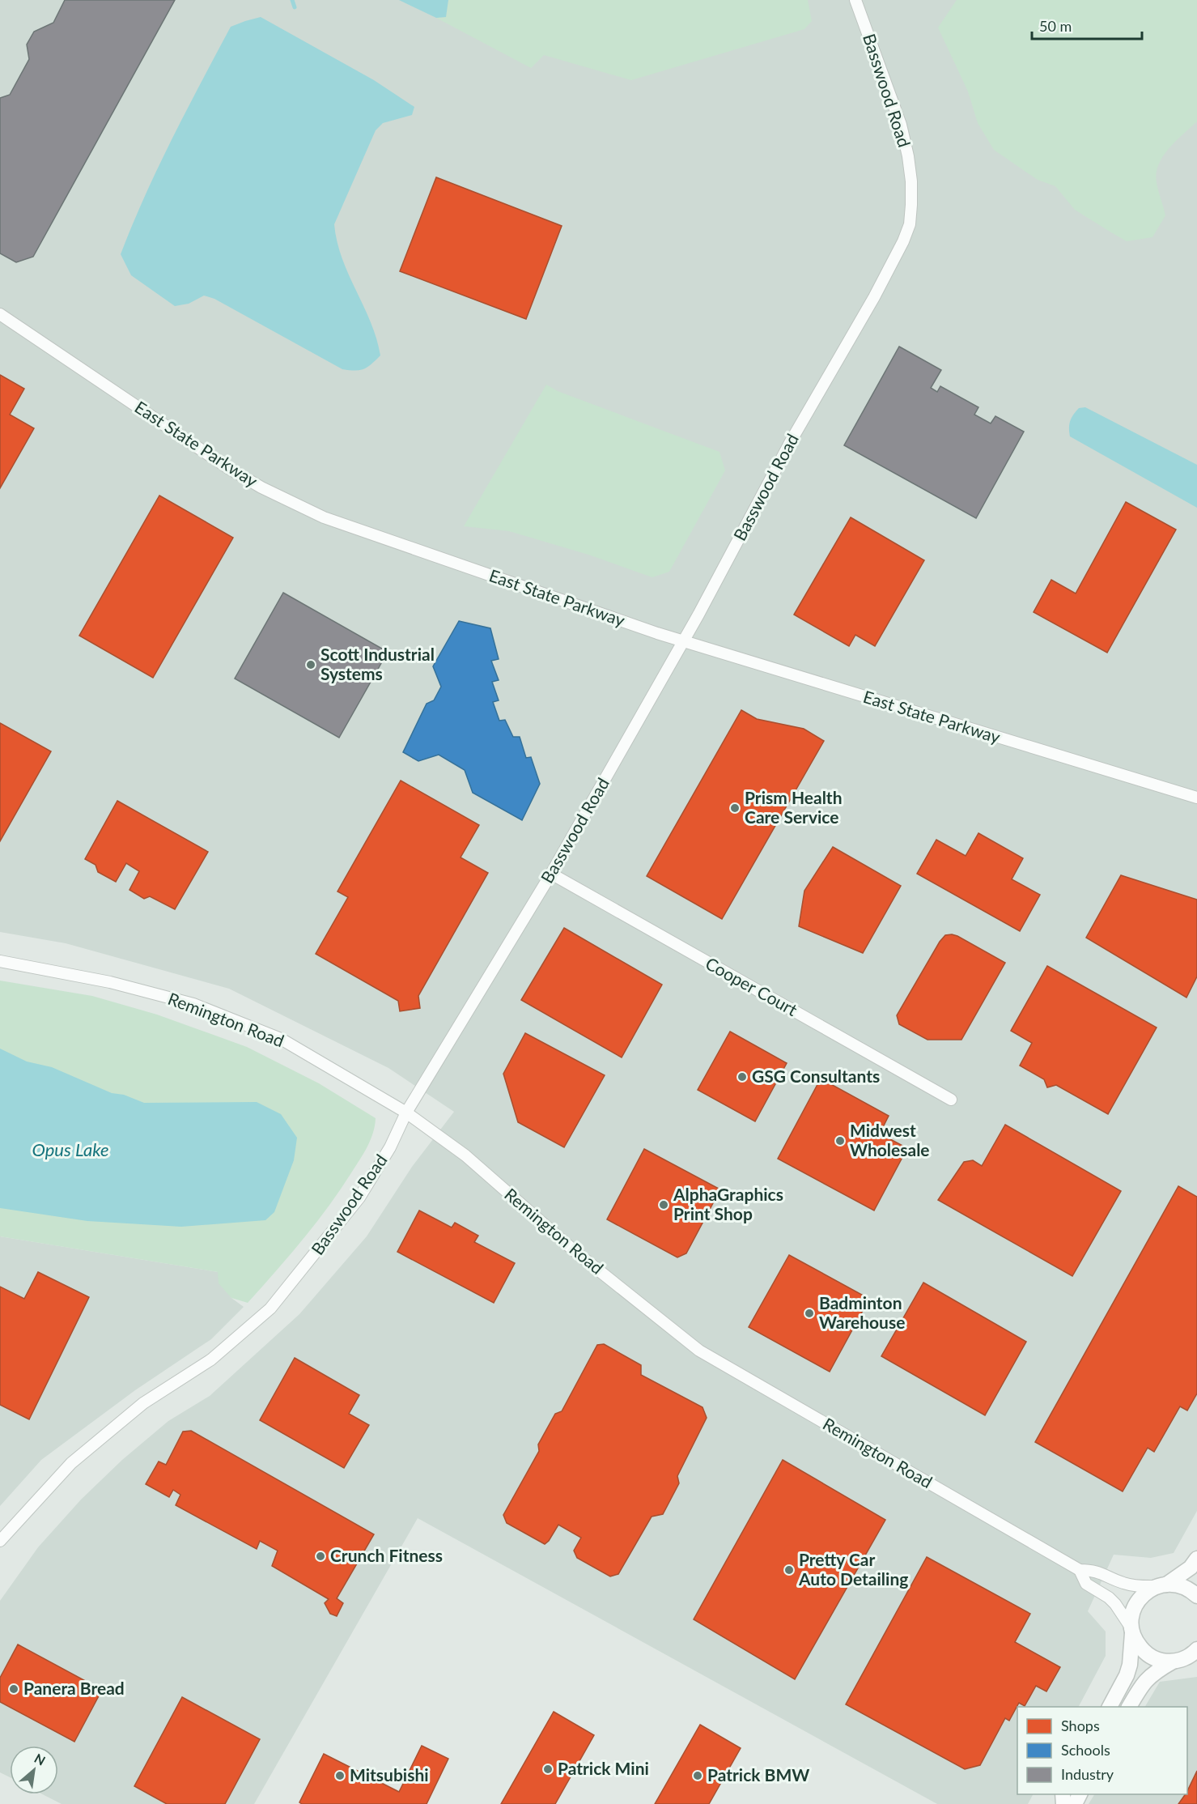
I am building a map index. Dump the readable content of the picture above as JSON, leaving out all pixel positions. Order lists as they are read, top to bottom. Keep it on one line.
{"streets":{"street":["Basswood Road","East State Parkway","Cooper Court","Remington Road"]},"crossings":[["Basswood Road","East State Parkway"],["Basswood Road","Cooper Court"],["Basswood Road","Remington Road"]],"water":["Opus Lake"],"places":["Scott Industrial Systems","Prism Health Care Service","GSG Consultants","Midwest Wholesale","AlphaGraphics Print Shop","Badminton Warehouse","Crunch Fitness","Pretty Car Auto Detailing","Panera Bread","Patrick Mini","Mitsubishi","Patrick BMW"],"legend":["Shops","Schools","Industry"],"scale_bar":"50 m","north":"top right"}
